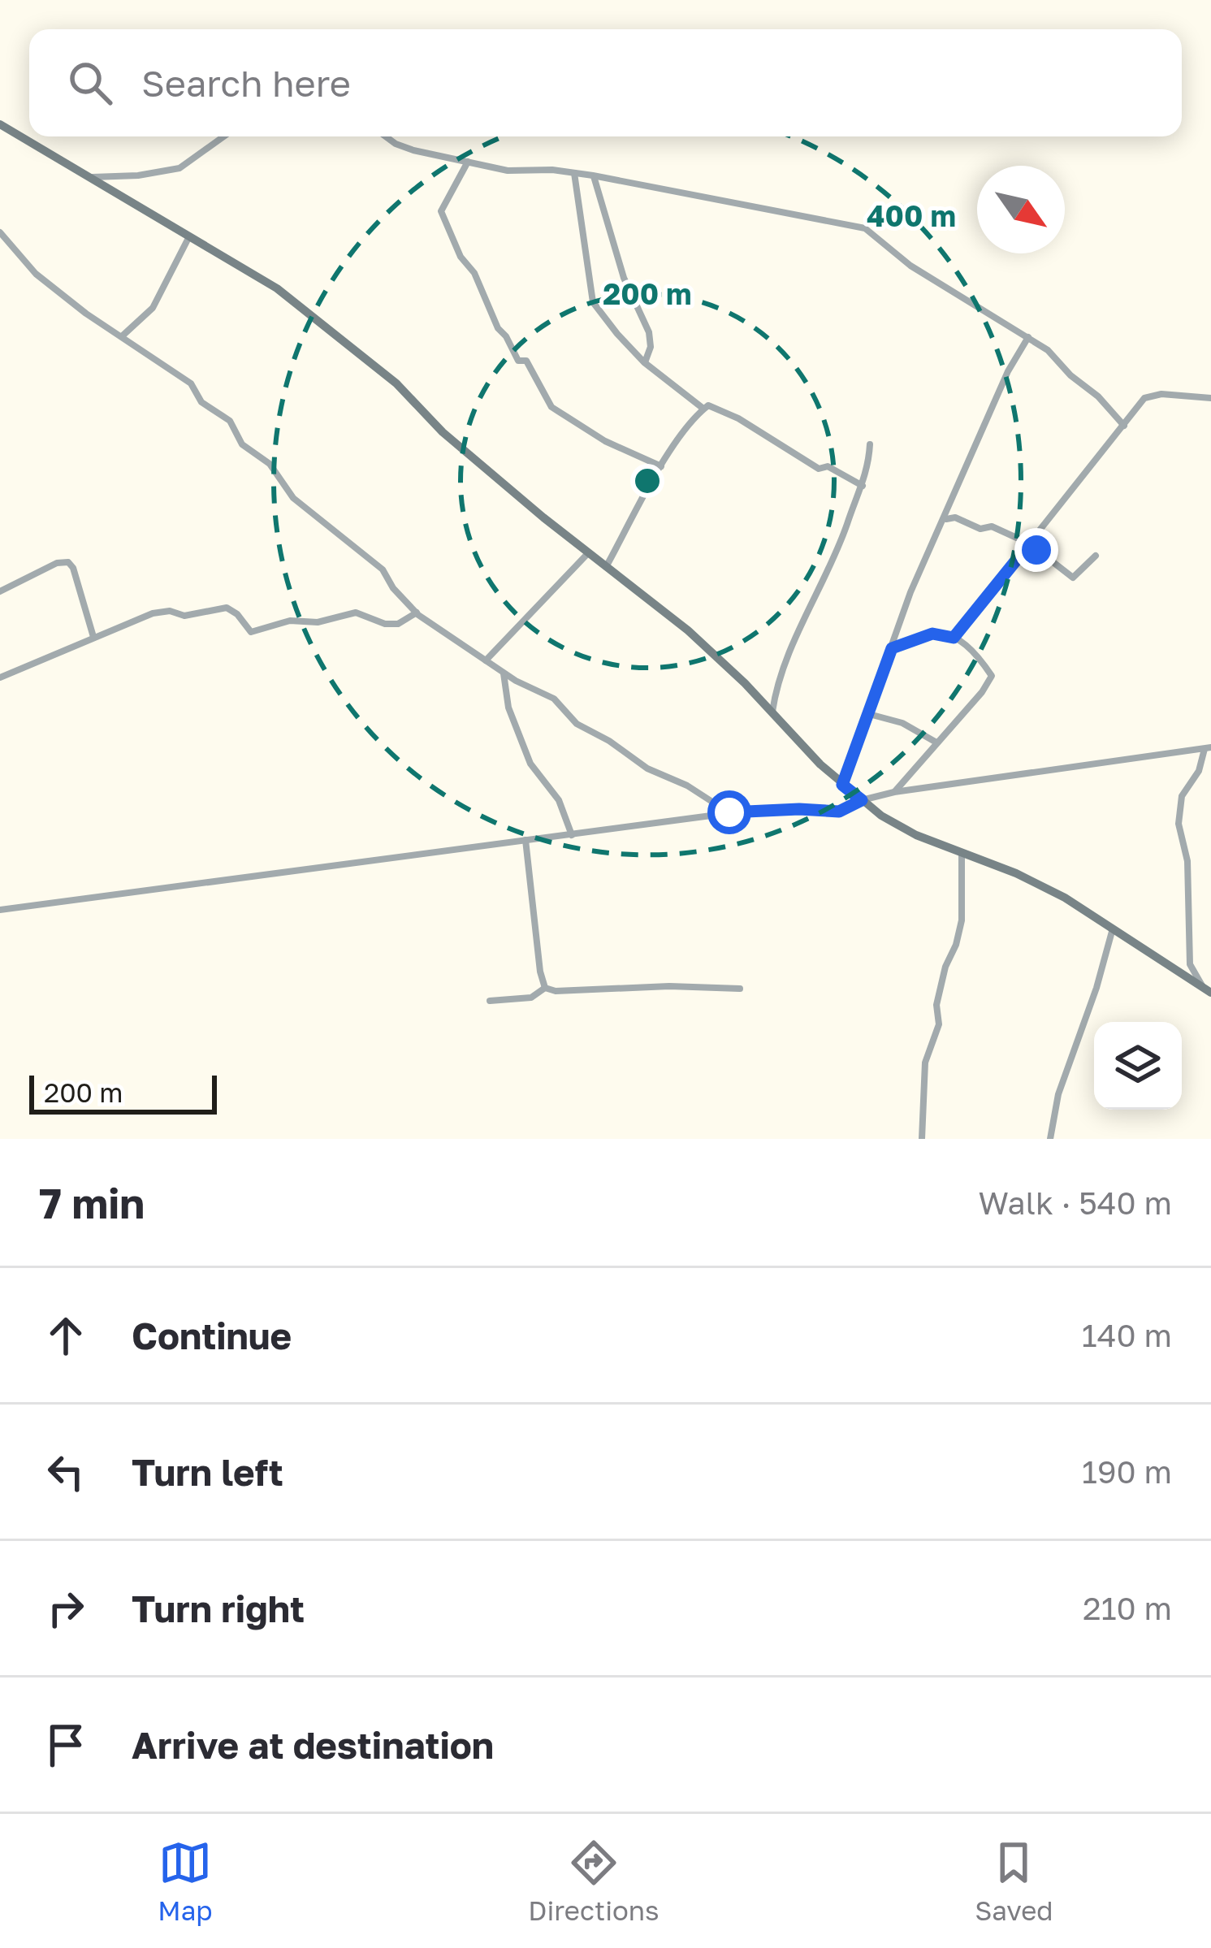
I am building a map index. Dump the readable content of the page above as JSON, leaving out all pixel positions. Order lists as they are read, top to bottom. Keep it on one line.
{"scale_bar":"200 m","north":"bottom right","page":{"search":"Search here","scale":"200 m","heading":["7 min","Walk · 540 m"],"list":[["Continue","140 m"],["Turn left","190 m"],["Turn right","210 m"],"Arrive at destination"],"nav":["Map","Directions","Saved"]},"rings":["400 m","200 m"]}
